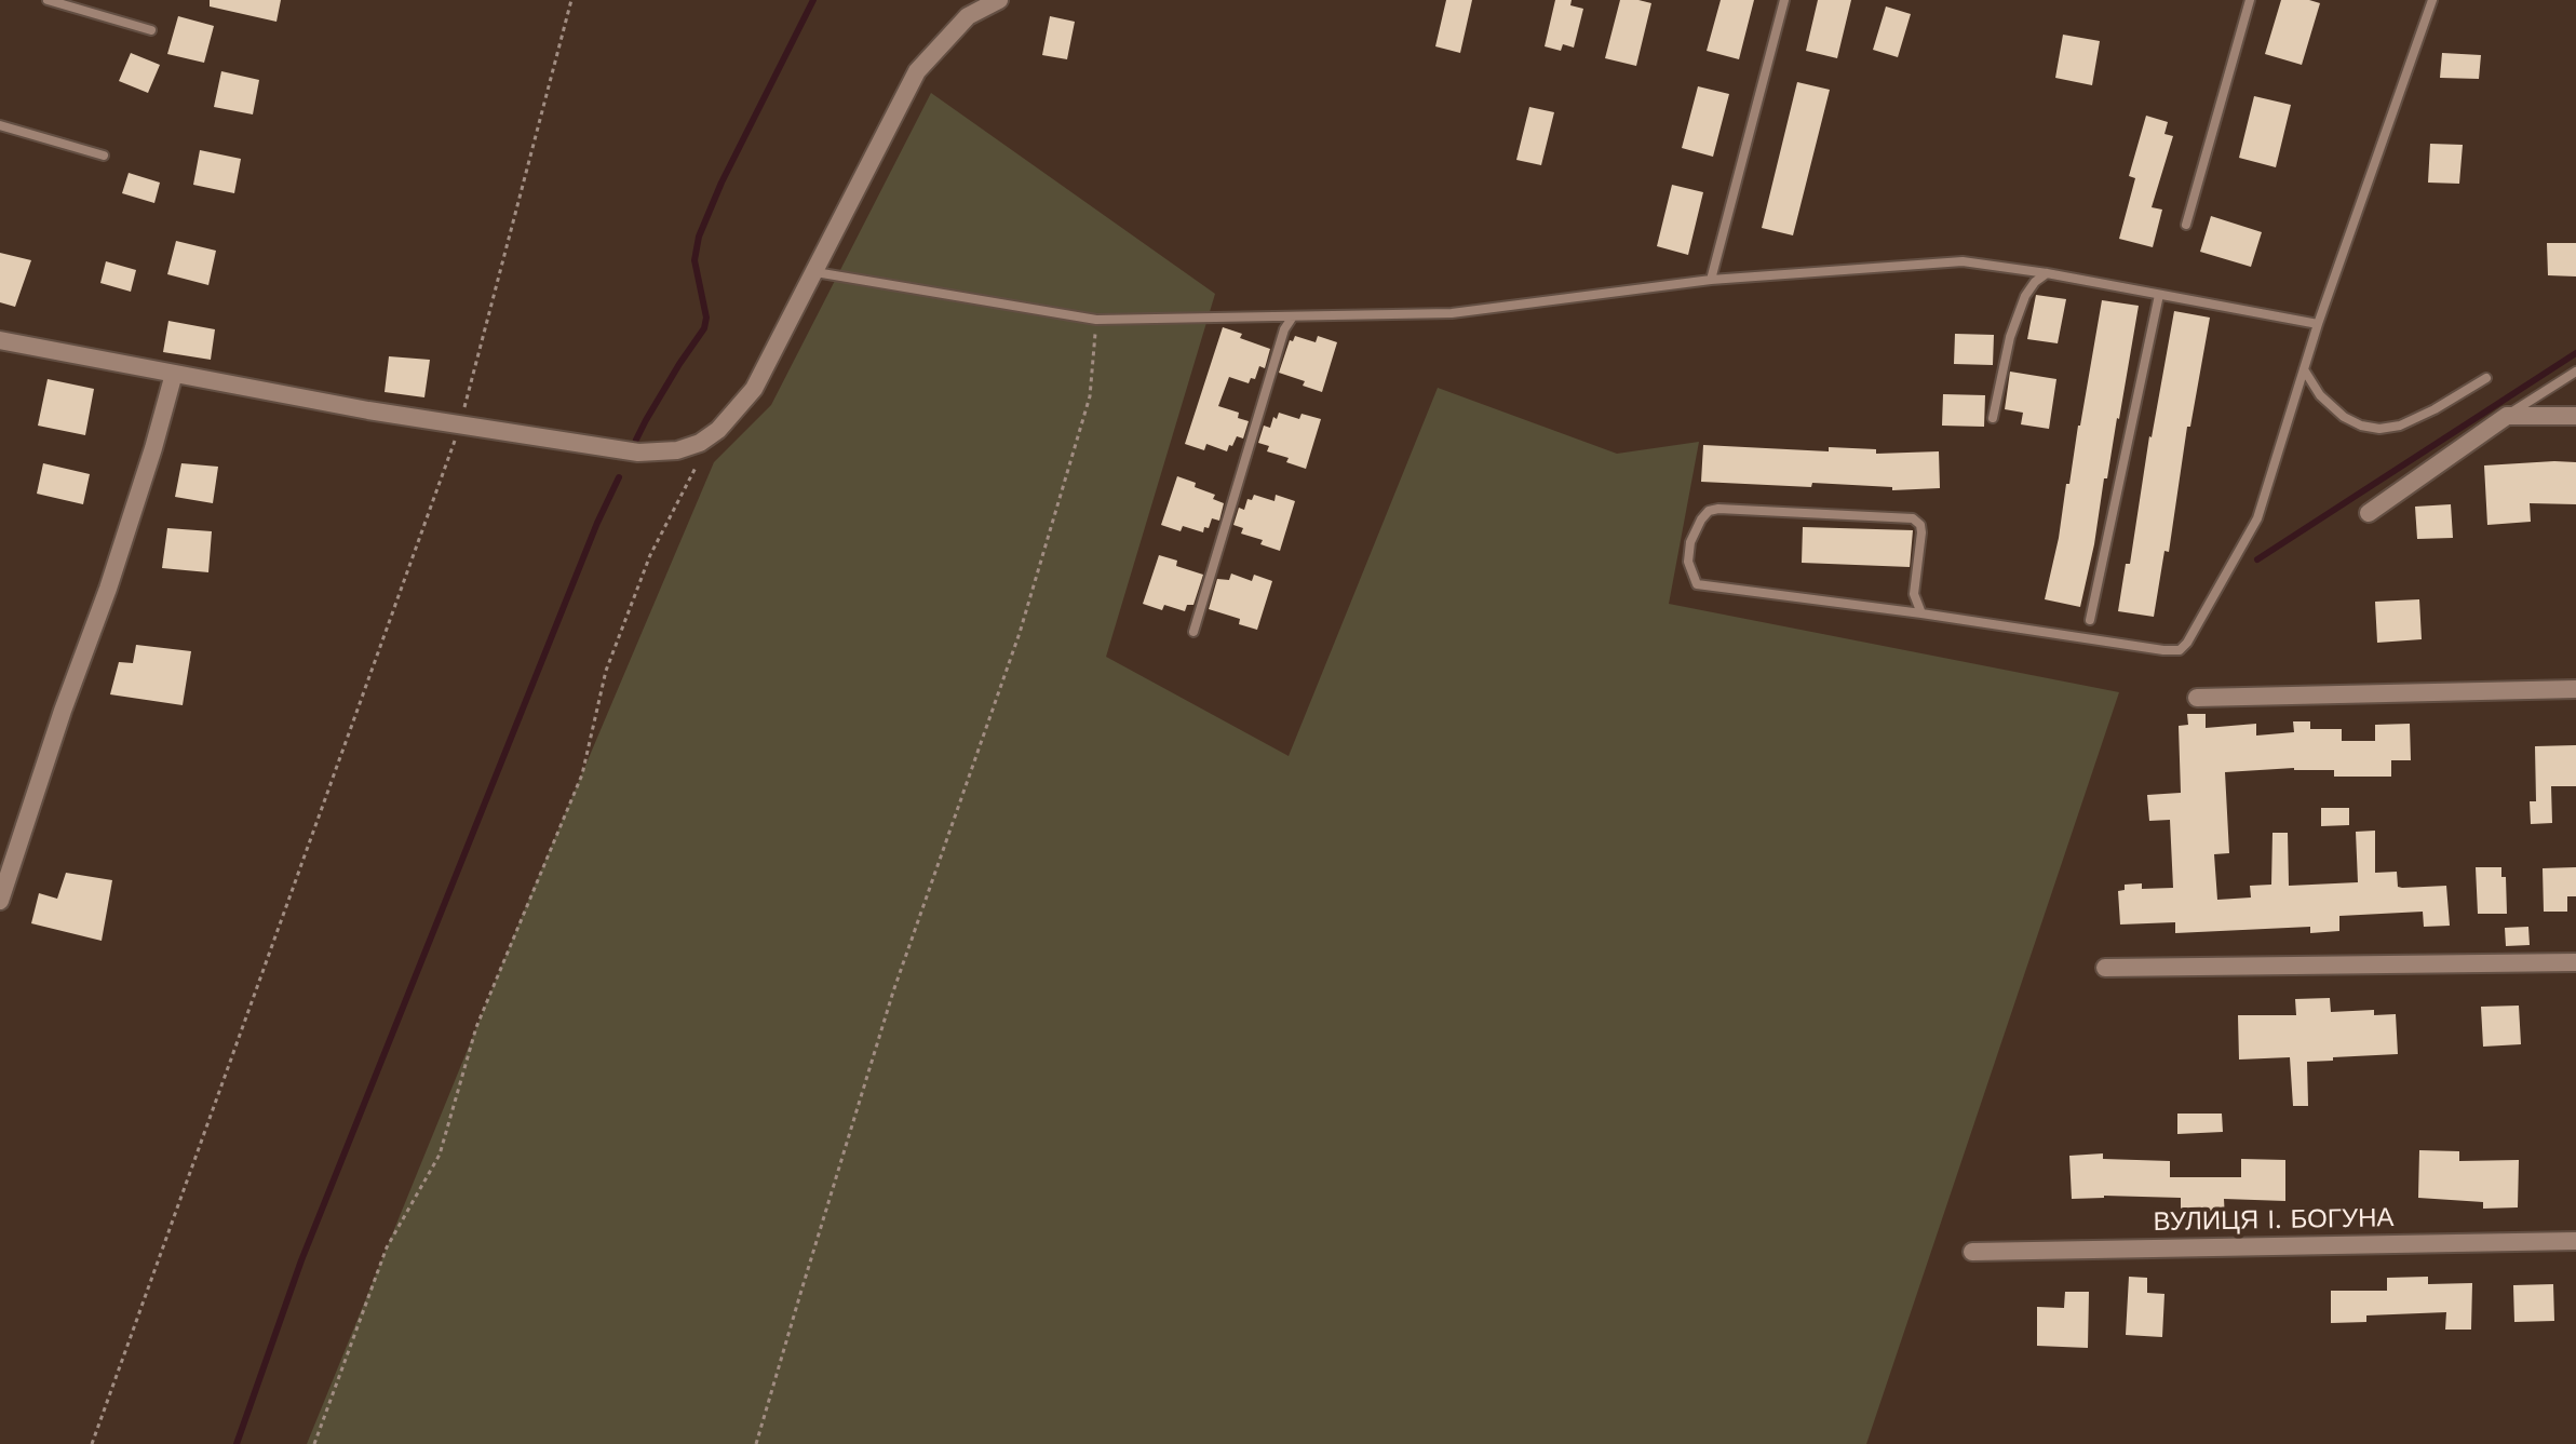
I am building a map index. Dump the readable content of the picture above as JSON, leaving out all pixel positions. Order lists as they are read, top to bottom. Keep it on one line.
{"streets":{"street":["ВУЛИЦЯ І. БОГУНА"]}}
